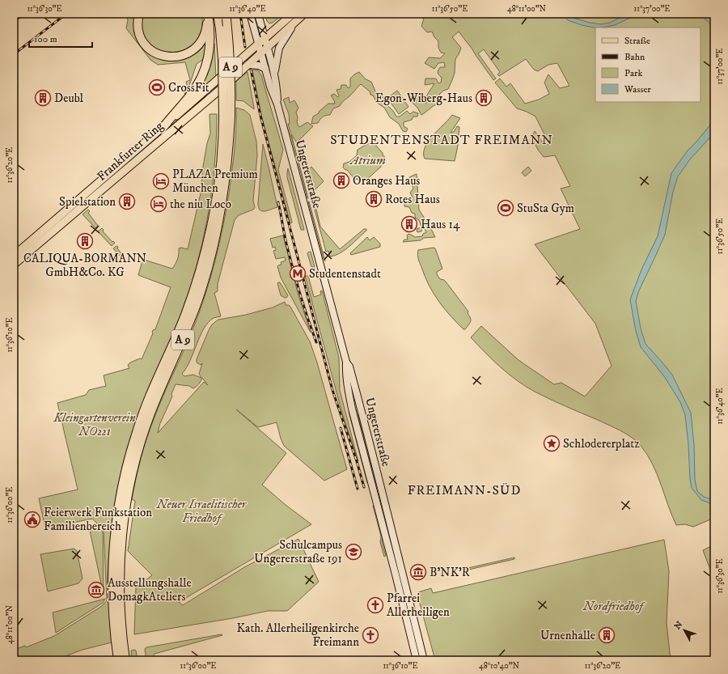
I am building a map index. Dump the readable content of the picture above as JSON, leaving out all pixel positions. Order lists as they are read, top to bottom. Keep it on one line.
{"streets":{"highway":["A 9"],"main road":["Frankfurter Ring","Ungererstraße"]},"crossings":[["Frankfurter Ring","Ungererstraße"]],"districts":["STUDENTENSTADT FREIMANN","FREIMANN-SÜD"],"parks":["Atrium","Kleingartenverein NO221","Neuer Israelitischer Friedhof","Nordfriedhof"],"places":{"sports":["CrossFit","StuSta Gym"],"building":["Deubl","Egon-Wiberg-Haus","Oranges Haus","Rotes Haus","Spielstation","Haus 14","CALIQUA-BORMANN GmbH&Co. KG","Urnenhalle"],"hotel":["PLAZA Premium München","the niu Loco"],"metro station":["Studentenstadt"],"place":["Schlodererplatz"],"public building":["Feierwerk Funkstation Familienbereich"],"school or university":["Schulcampus Ungererstraße 191"],"museum":["B'NK'R","Ausstellungshalle DomagkAteliers"],"church":["Pfarrei Allerheiligen","Kath. Allerheiligenkirche Freimann"]},"legend":["Straße","Bahn","Park","Wasser"],"scale_bar":"100 m","north":"top left","coordinates":["11°36'30\"E","11°36'40\"E","11°36'50\"E","48°11'00\"N","11°37'00\"E","11°36'20\"E","11°36'10\"E","11°36'00\"E","48°10'40\"N"]}
